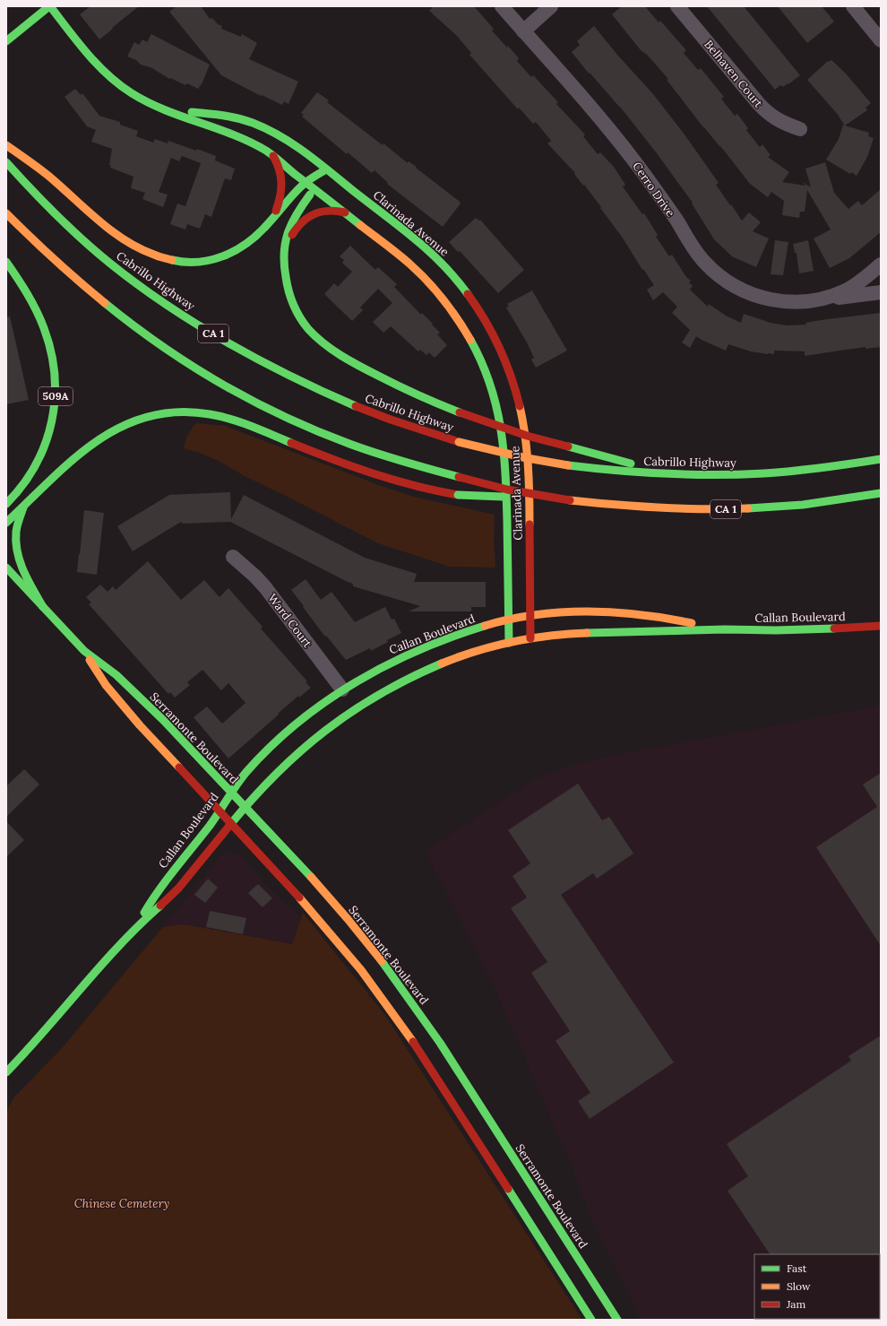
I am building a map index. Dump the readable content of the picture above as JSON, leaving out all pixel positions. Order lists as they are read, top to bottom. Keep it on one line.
{"streets":{"main road":["Clarinada Avenue","Cabrillo Highway","CA 1","509A","Callan Boulevard","Serramonte Boulevard"],"street":["Belhaven Court","Cerro Drive","Ward Court"]},"crossings":[["Clarinada Avenue","Callan Boulevard"],["Callan Boulevard","Ward Court"],["Callan Boulevard","Serramonte Boulevard"]],"parks":["Chinese Cemetery"],"legend":["Fast","Slow","Jam"]}
